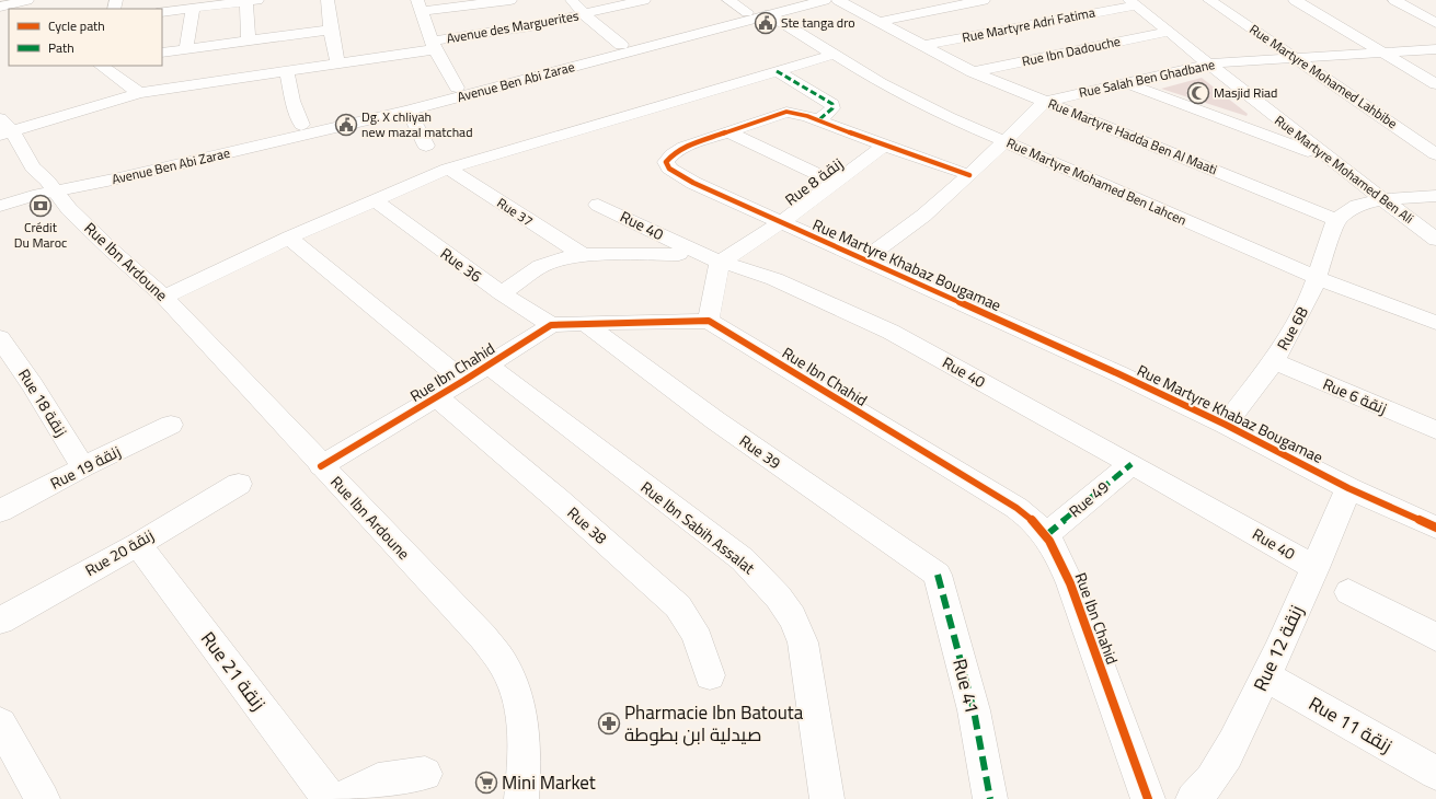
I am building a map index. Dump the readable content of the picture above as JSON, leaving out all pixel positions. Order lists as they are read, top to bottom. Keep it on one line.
{"streets":{"street":["Rue Martyre Adri Fatima","Avenue des Marguerites","Rue Ibn Dadouche","Rue Martyre Mohamed Lahbibe","Rue Salah Ben Ghadbane","Avenue Ben Abi Zarae","Rue Martyre Hadda Ben Al Maati","Rue Martyre Mohamed Ben Ali","Rue 8 زنقة","Rue Martyre Mohamed Ben Lahcen","Rue 37","Rue 40","Rue Ibn Ardoune","Rue 36","Rue Martyre Khabaz Bougamae","Rue 6B","Rue Ibn Chahid","Rue 6 زنقة","Rue 18 زنقة","Rue 39","Rue 19 زنقة","Rue 49","Rue 38","Rue Ibn Sabih Assalat","Rue 20 زنقة","Rue 12 زنقة","Rue 21 زنقة","Rue 41","Rue 11 زنقة"]},"crossings":[["Rue Martyre Adri Fatima","Rue Martyre Hadda Ben Al Maati"],["Rue Martyre Adri Fatima","Rue Martyre Mohamed Ben Ali"],["Avenue des Marguerites","Rue Ibn Ardoune"],["Rue Ibn Dadouche","Rue Martyre Hadda Ben Al Maati"],["Rue Ibn Dadouche","Rue Martyre Mohamed Ben Ali"],["Rue Martyre Mohamed Lahbibe","Rue Salah Ben Ghadbane"],["Rue Salah Ben Ghadbane","Rue Martyre Hadda Ben Al Maati"],["Rue Salah Ben Ghadbane","Rue Martyre Mohamed Ben Ali"],["Avenue Ben Abi Zarae","Rue Martyre Mohamed Ben Lahcen"],["Avenue Ben Abi Zarae","Rue Ibn Ardoune"],["Rue Martyre Hadda Ben Al Maati","Rue 6B"],["Rue 8 زنقة","Rue 40"],["Rue 8 زنقة","Rue Martyre Khabaz Bougamae"],["Rue Martyre Mohamed Ben Lahcen","Rue 6B"],["Rue 37","Rue 40"],["Rue 40","Rue 36"],["Rue 40","Rue 49"],["Rue 40","Rue 12 زنقة"],["Rue Ibn Ardoune","Rue Ibn Chahid"],["Rue 36","Rue Ibn Chahid"],["Rue Martyre Khabaz Bougamae","Rue 6B"],["Rue Martyre Khabaz Bougamae","Rue 12 زنقة"],["Rue 6B","Rue 6 زنقة"],["Rue Ibn Chahid","Rue 39"],["Rue Ibn Chahid","Rue 49"],["Rue Ibn Chahid","Rue 38"],["Rue Ibn Chahid","Rue Ibn Sabih Assalat"],["Rue 18 زنقة","Rue 19 زنقة"],["Rue 39","Rue 41"],["Rue 20 زنقة","Rue 21 زنقة"],["Rue 12 زنقة","Rue 11 زنقة"]],"places":{"public building":["Ste tanga dro","Dg. X chliyah new mazal matchad"],"mosque":["Masjid Riad"],"bank":["Crédit Du Maroc"],"pharmacy":["Pharmacie Ibn Batouta صيدلية ابن بطوطة"],"supermarket":["Mini Market"]},"legend":["Cycle path","Path"]}
